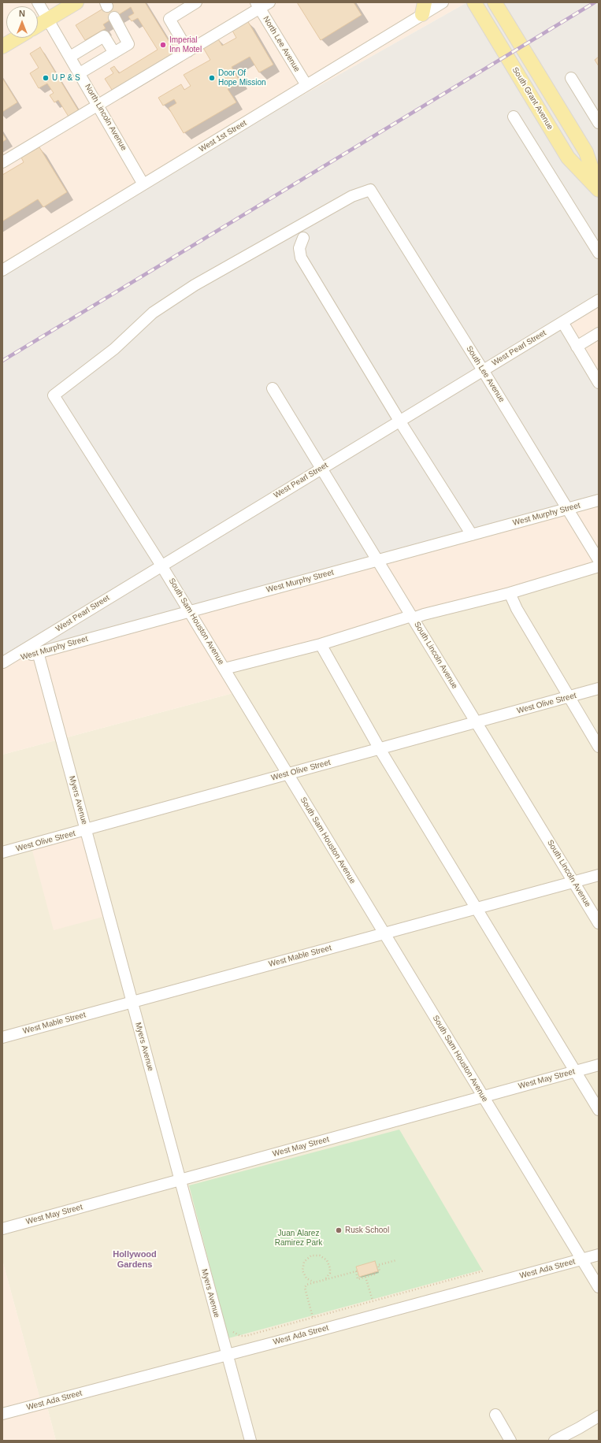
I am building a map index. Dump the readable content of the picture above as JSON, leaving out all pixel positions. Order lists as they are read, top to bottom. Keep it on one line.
{"streets":{"main road":["South Grant Avenue"],"street":["North Lee Avenue","North Lincoln Avenue","West 1st Street","West Pearl Street","South Lee Avenue","West Murphy Street","South Sam Houston Avenue","South Lincoln Avenue","West Olive Street","Myers Avenue","West Mable Street","West May Street","West Ada Street"]},"crossings":[["North Lee Avenue","West 1st Street"],["North Lincoln Avenue","West 1st Street"],["West Pearl Street","South Lee Avenue"],["West Pearl Street","West Murphy Street"],["West Pearl Street","South Sam Houston Avenue"],["West Pearl Street","South Lincoln Avenue"],["South Lee Avenue","West Murphy Street"],["South Lee Avenue","South Sam Houston Avenue"],["West Murphy Street","South Sam Houston Avenue"],["West Murphy Street","South Lincoln Avenue"],["West Murphy Street","Myers Avenue"],["South Sam Houston Avenue","West Olive Street"],["South Sam Houston Avenue","West Mable Street"],["South Sam Houston Avenue","West May Street"],["South Sam Houston Avenue","West Ada Street"],["South Lincoln Avenue","West Olive Street"],["South Lincoln Avenue","West Mable Street"],["West Olive Street","Myers Avenue"],["Myers Avenue","West Mable Street"],["Myers Avenue","West May Street"],["Myers Avenue","West Ada Street"]],"districts":["Hollywood Gardens"],"parks":["Juan Alarez Ramirez Park"],"places":["Imperial Inn Motel","U P & S","Door Of Hope Mission","Rusk School"],"north":"top"}
